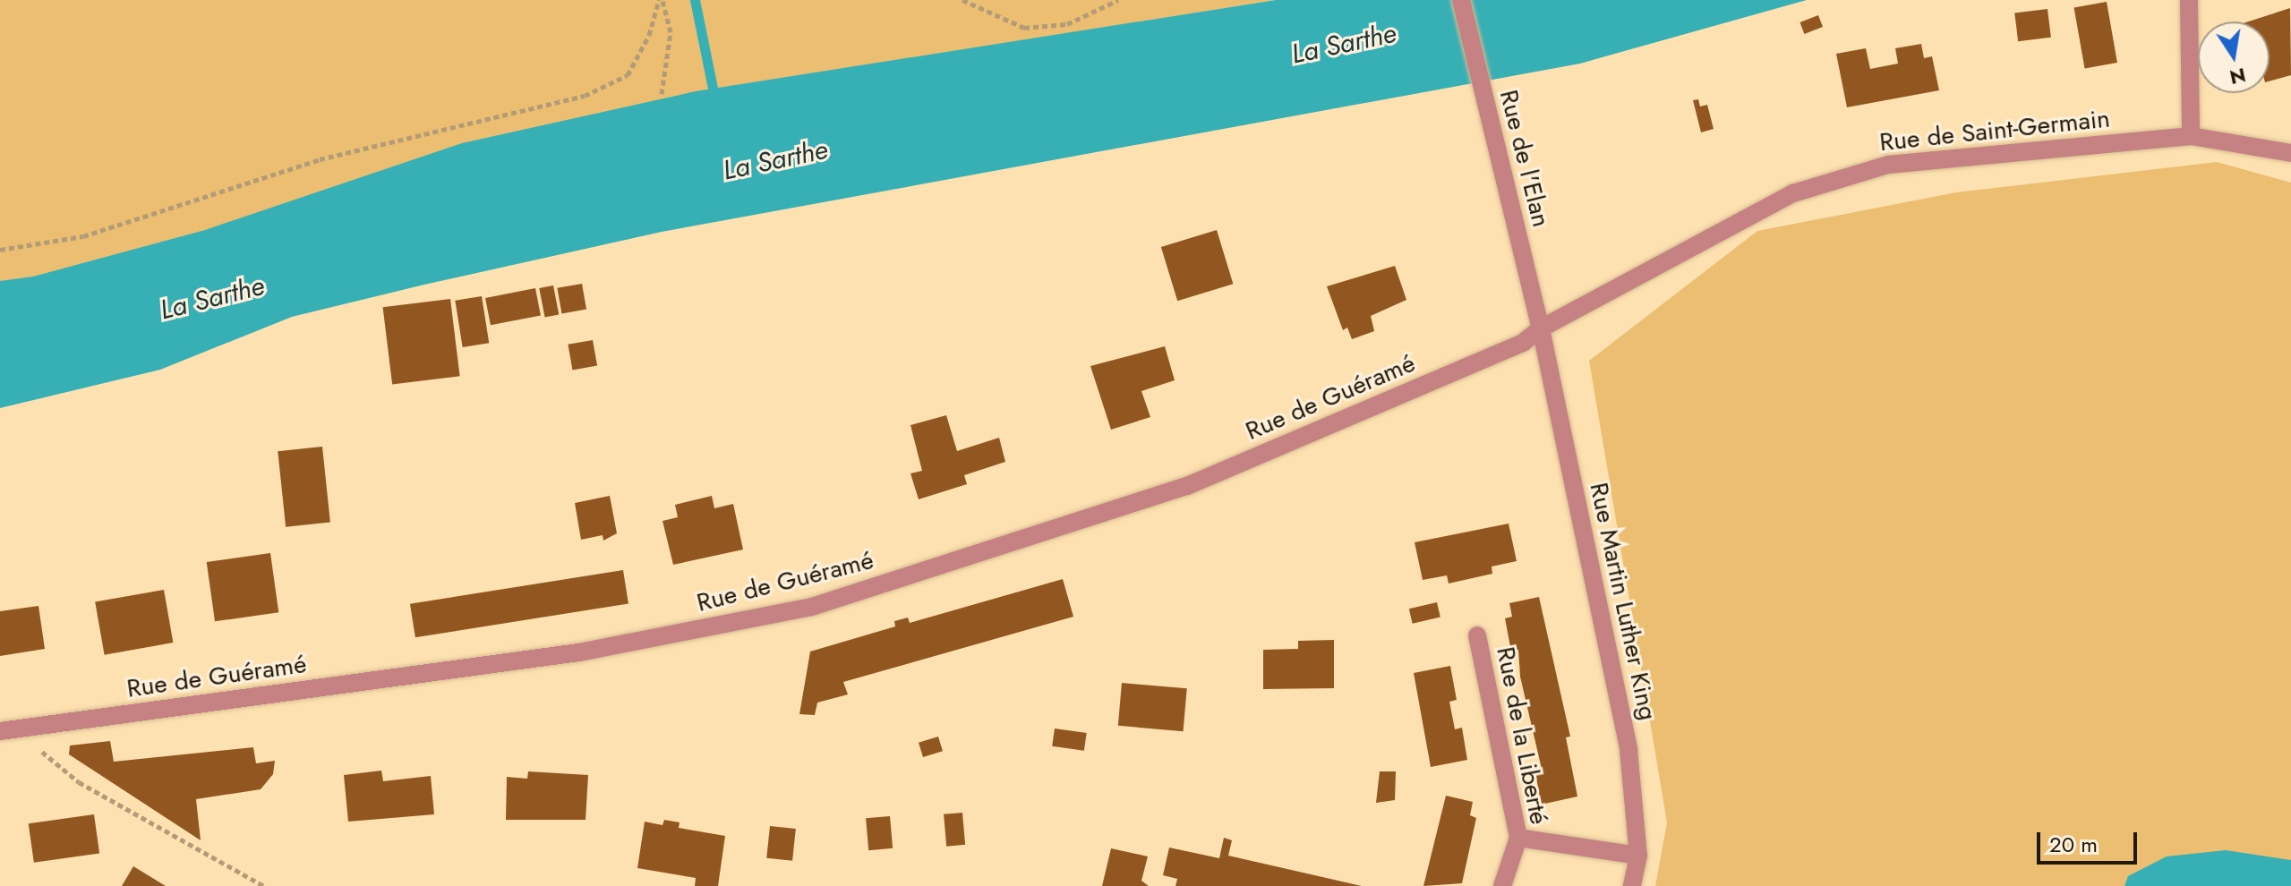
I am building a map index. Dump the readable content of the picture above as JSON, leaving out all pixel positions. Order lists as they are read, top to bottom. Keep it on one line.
{"streets":{"street":["Rue de Saint-Germain","Rue de l'Elan","Rue de Guéramé","Rue Martin Luther King","Rue de la Liberté"]},"crossings":[["Rue de Saint-Germain","Rue de l'Elan"],["Rue de Saint-Germain","Rue de Guéramé"],["Rue de Saint-Germain","Rue Martin Luther King"],["Rue de l'Elan","Rue de Guéramé"],["Rue de l'Elan","Rue Martin Luther King"],["Rue de Guéramé","Rue Martin Luther King"]],"water":["La Sarthe"],"scale_bar":"20 m","north":"bottom"}
